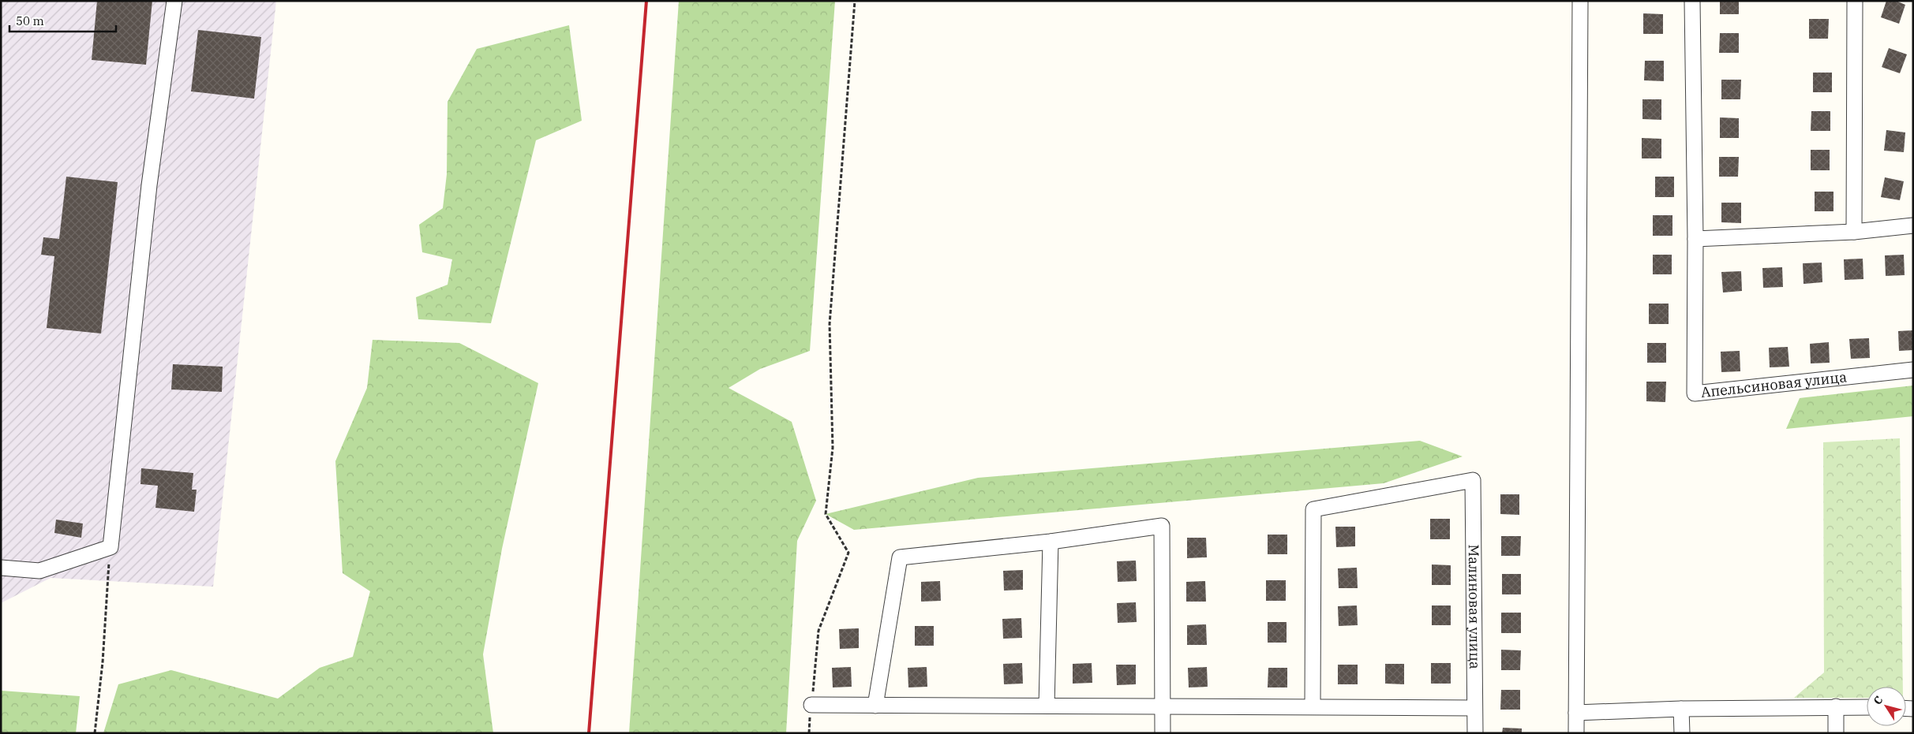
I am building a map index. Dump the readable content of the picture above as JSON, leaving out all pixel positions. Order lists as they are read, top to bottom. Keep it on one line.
{"streets":{"street":["Апельсиновая улица","Малиновая улица"]},"scale_bar":"50 m","north":"top left"}
